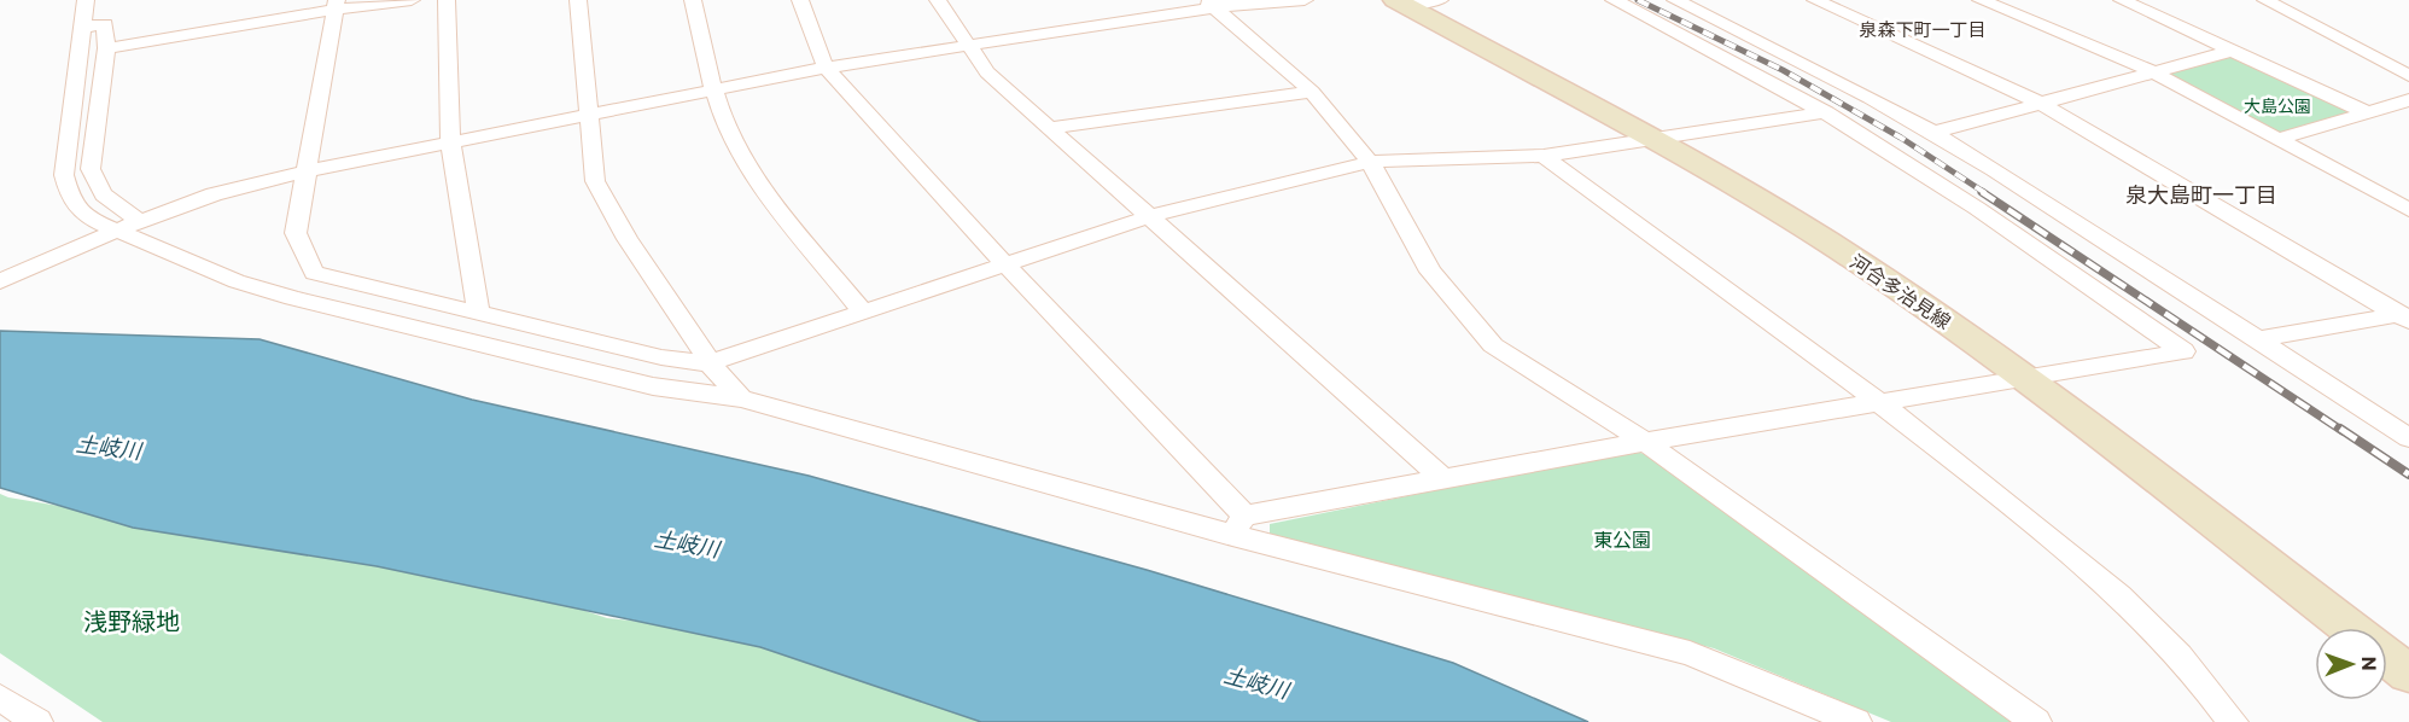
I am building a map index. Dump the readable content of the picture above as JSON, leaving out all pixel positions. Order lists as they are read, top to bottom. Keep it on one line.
{"streets":{"main road":["河合多治見線"]},"districts":["泉森下町一丁目","泉大島町一丁目"],"water":["土岐川"],"parks":["大島公園","東公園","浅野緑地"],"north":"right"}
